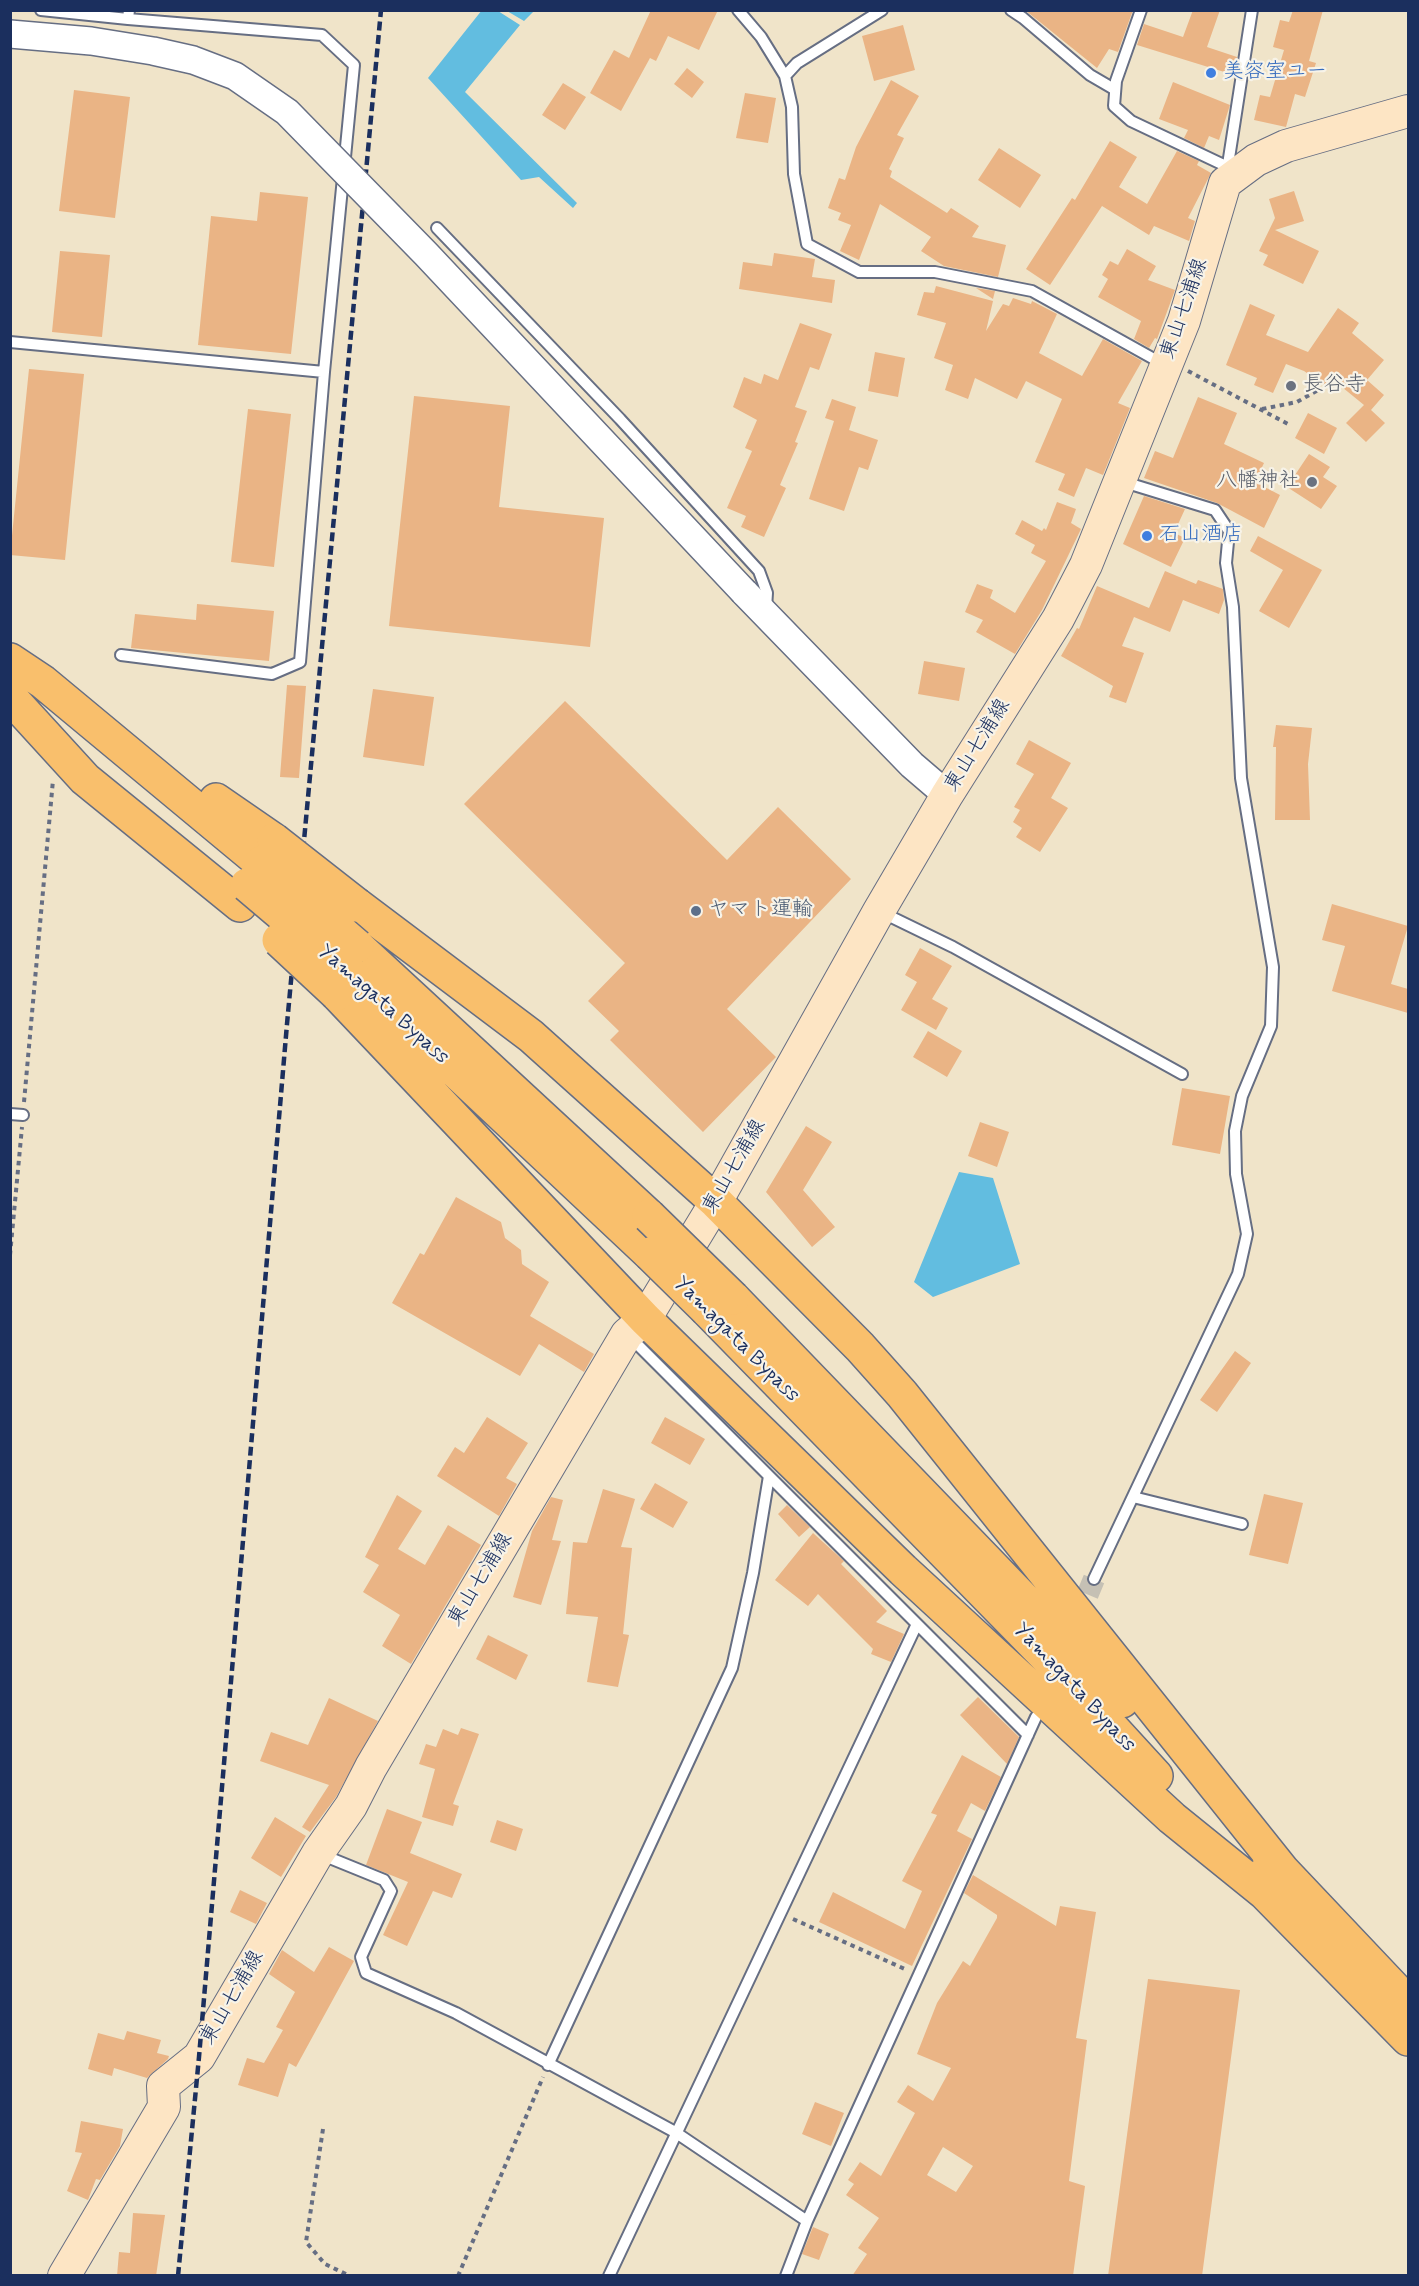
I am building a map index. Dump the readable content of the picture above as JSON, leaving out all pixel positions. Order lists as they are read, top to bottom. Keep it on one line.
{"streets":{"highway":["Yamagata Bypass"],"main road":["東山七浦線"]},"places":["美容室ユー","長谷寺","八幡神社","石山酒店","ヤマト運輸"]}
